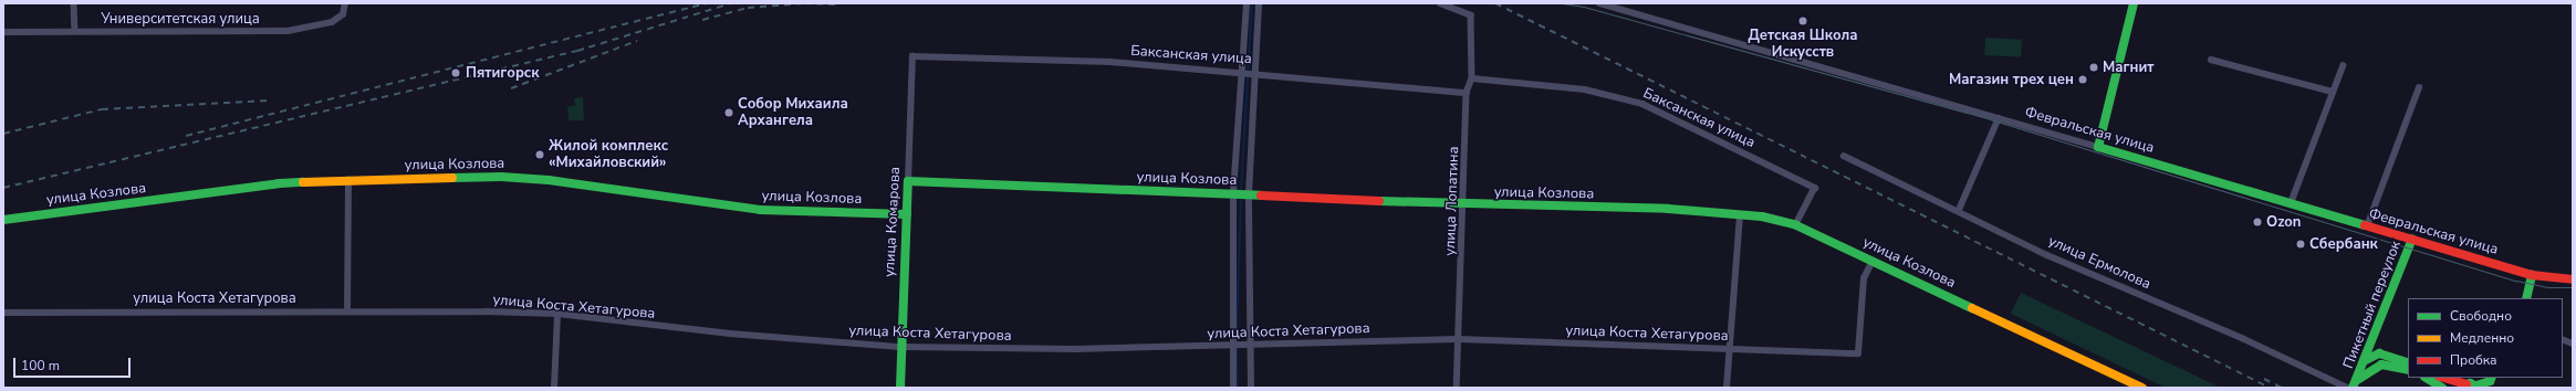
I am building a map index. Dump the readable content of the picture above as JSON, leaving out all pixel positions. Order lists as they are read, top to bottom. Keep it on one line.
{"streets":{"street":["Университетская улица","Баксанская улица","Февральская улица","улица Козлова","улица Лопатина","улица Комарова","улица Ермолова","улица Коста Хетагурова","Пикетный переулок"]},"crossings":[["Баксанская улица","улица Козлова"],["Баксанская улица","улица Лопатина"],["Баксанская улица","улица Комарова"],["Февральская улица","Пикетный переулок"],["улица Козлова","улица Лопатина"],["улица Козлова","улица Комарова"],["улица Козлова","улица Коста Хетагурова"],["улица Лопатина","улица Коста Хетагурова"],["улица Комарова","улица Коста Хетагурова"]],"places":["Детская Школа Искусств","Магнит","Пятигорск","Магазин трех цен","Собор Михаила Архангела","Жилой комплекс «Михайловский»","Ozon","Сбербанк"],"legend":["Свободно","Медленно","Пробка"],"scale_bar":"100 m"}
